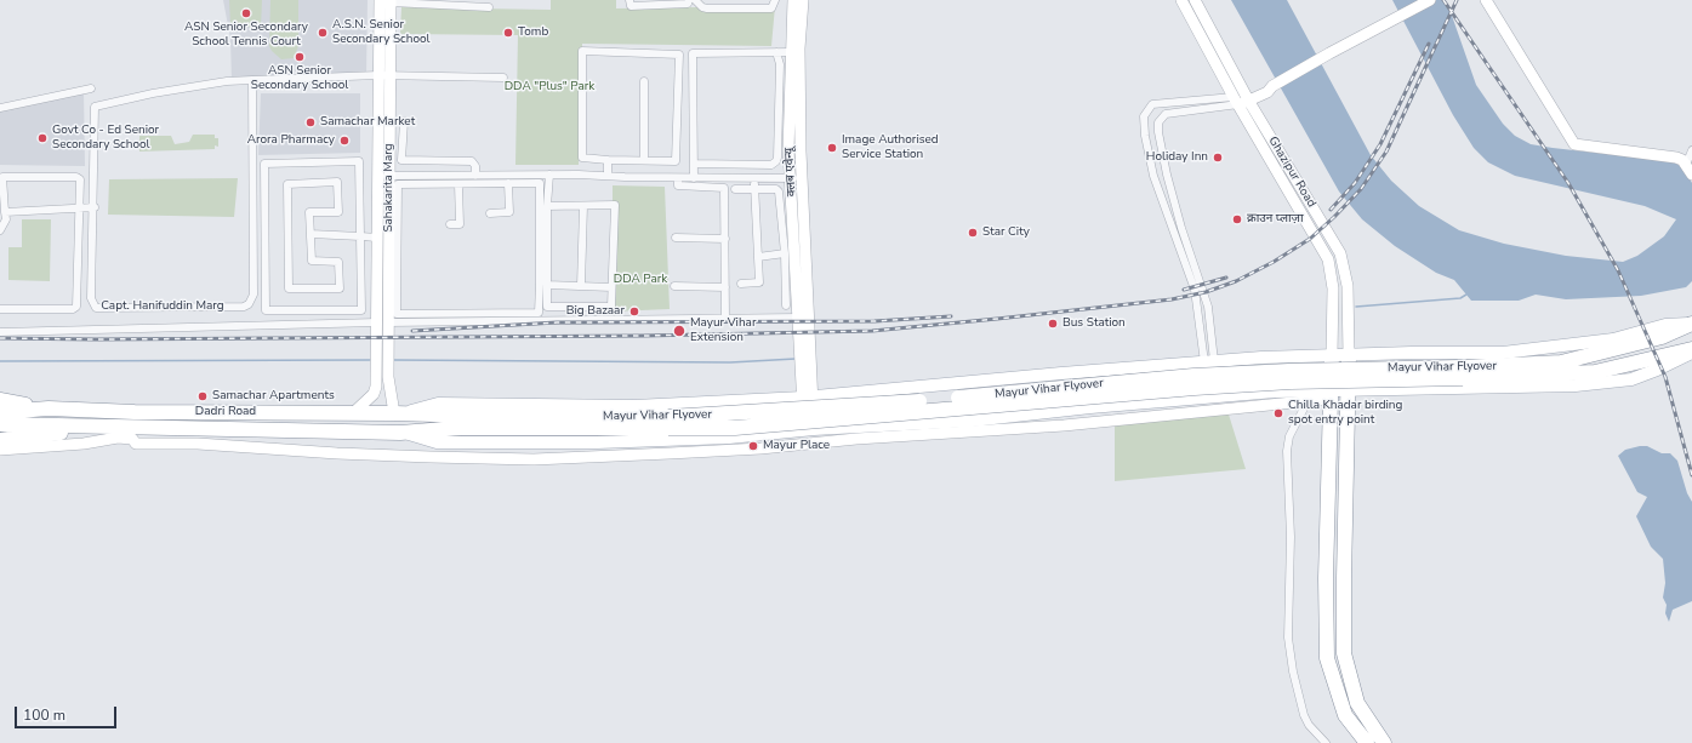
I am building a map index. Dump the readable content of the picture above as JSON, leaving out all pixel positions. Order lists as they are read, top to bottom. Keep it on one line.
{"streets":{"highway":["Mayur Vihar Flyover","Dadri Road"],"street":["क्लब एवेन्यू","Ghazipur Road","Sahakarita Marg","Capt. Hanifuddin Marg"]},"crossings":[["Sahakarita Marg","Capt. Hanifuddin Marg"],["Sahakarita Marg","Mayur Vihar Flyover"],["Sahakarita Marg","Dadri Road"],["Mayur Vihar Flyover","Dadri Road"]],"parks":["DDA \"Plus\" Park","DDA Park"],"places":["ASN Senior Secondary School Tennis Court","A.S.N. Senior Secondary School","Tomb","ASN Senior Secondary School","Samachar Market","Govt Co - Ed Senior Secondary School","Arora Pharmacy","Image Authorised Service Station","Holiday Inn","क्राउन प्लाज़ा","Star City","Big Bazaar","Bus Station","Mayur Vihar Extension","Samachar Apartments","Chilla Khadar birding spot entry point","Mayur Place"],"scale_bar":"100 m"}
